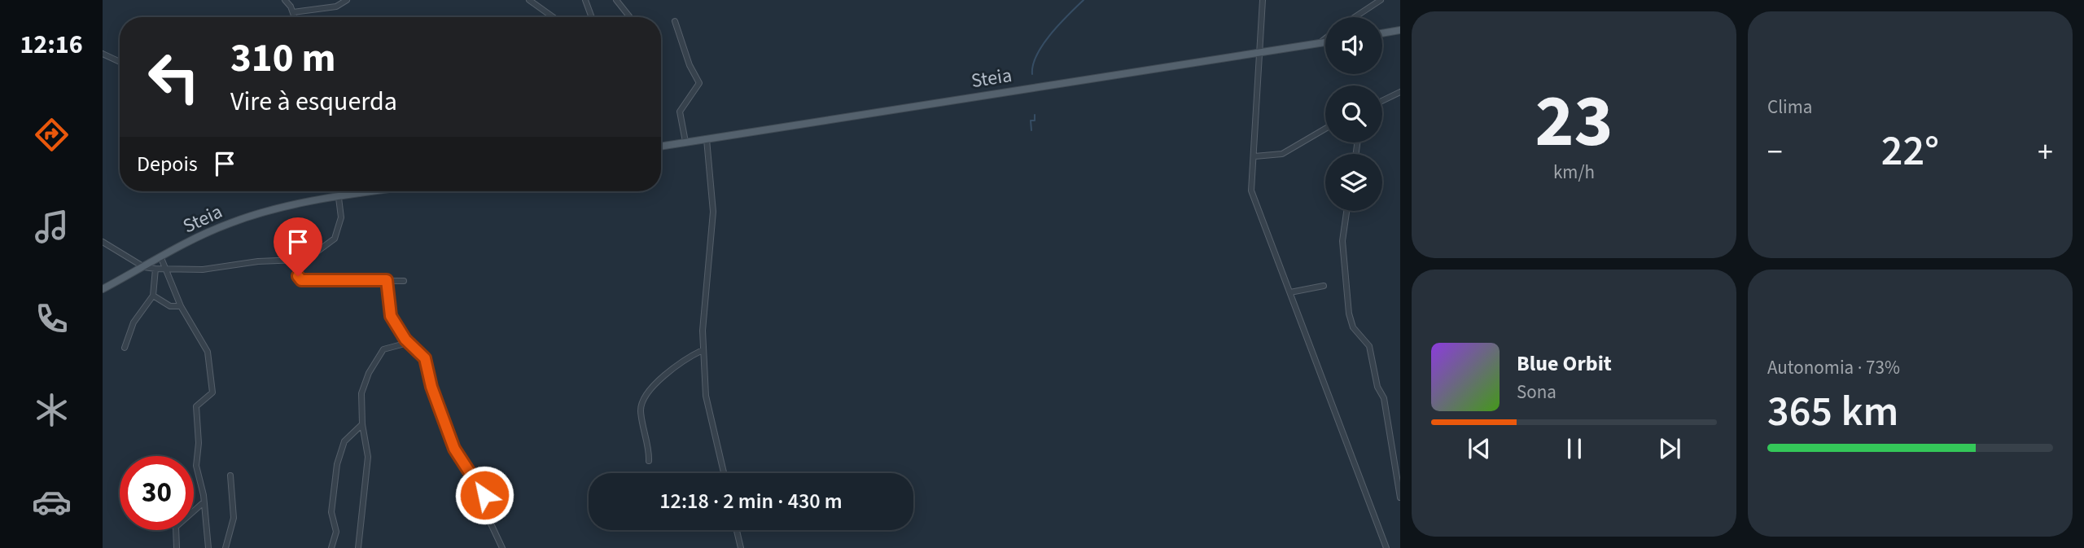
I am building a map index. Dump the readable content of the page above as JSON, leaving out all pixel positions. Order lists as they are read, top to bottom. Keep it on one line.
{"streets":{"main road":["Steia"]},"page":{"tabs":"12:16","tile":[["23","km/h"],"Clima",["Autonomia · 73%","365 km"]],"turn":["310 m","Vire à esquerda"],"heat":["−","22°","+"],"then":"Depois","song":["Blue Orbit","Sona"],"limit":"30","trip":"12:18 · 2 min · 430 m"}}
